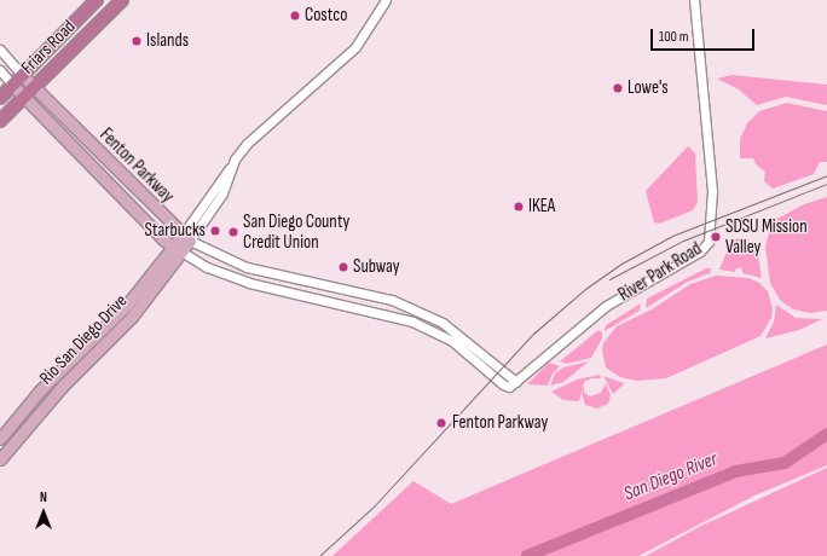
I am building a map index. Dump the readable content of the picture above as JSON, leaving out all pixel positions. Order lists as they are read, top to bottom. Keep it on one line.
{"streets":{"highway":["Friars Road"],"main road":["Fenton Parkway","Rio San Diego Drive"],"street":["River Park Road"]},"crossings":[["Friars Road","Fenton Parkway"],["Fenton Parkway","River Park Road"],["Fenton Parkway","Rio San Diego Drive"]],"water":["San Diego River"],"places":["Costco","Islands","Lowe's","IKEA","Starbucks","San Diego County Credit Union","SDSU Mission Valley","Subway","Fenton Parkway"],"scale_bar":"100 m","north":"top"}
